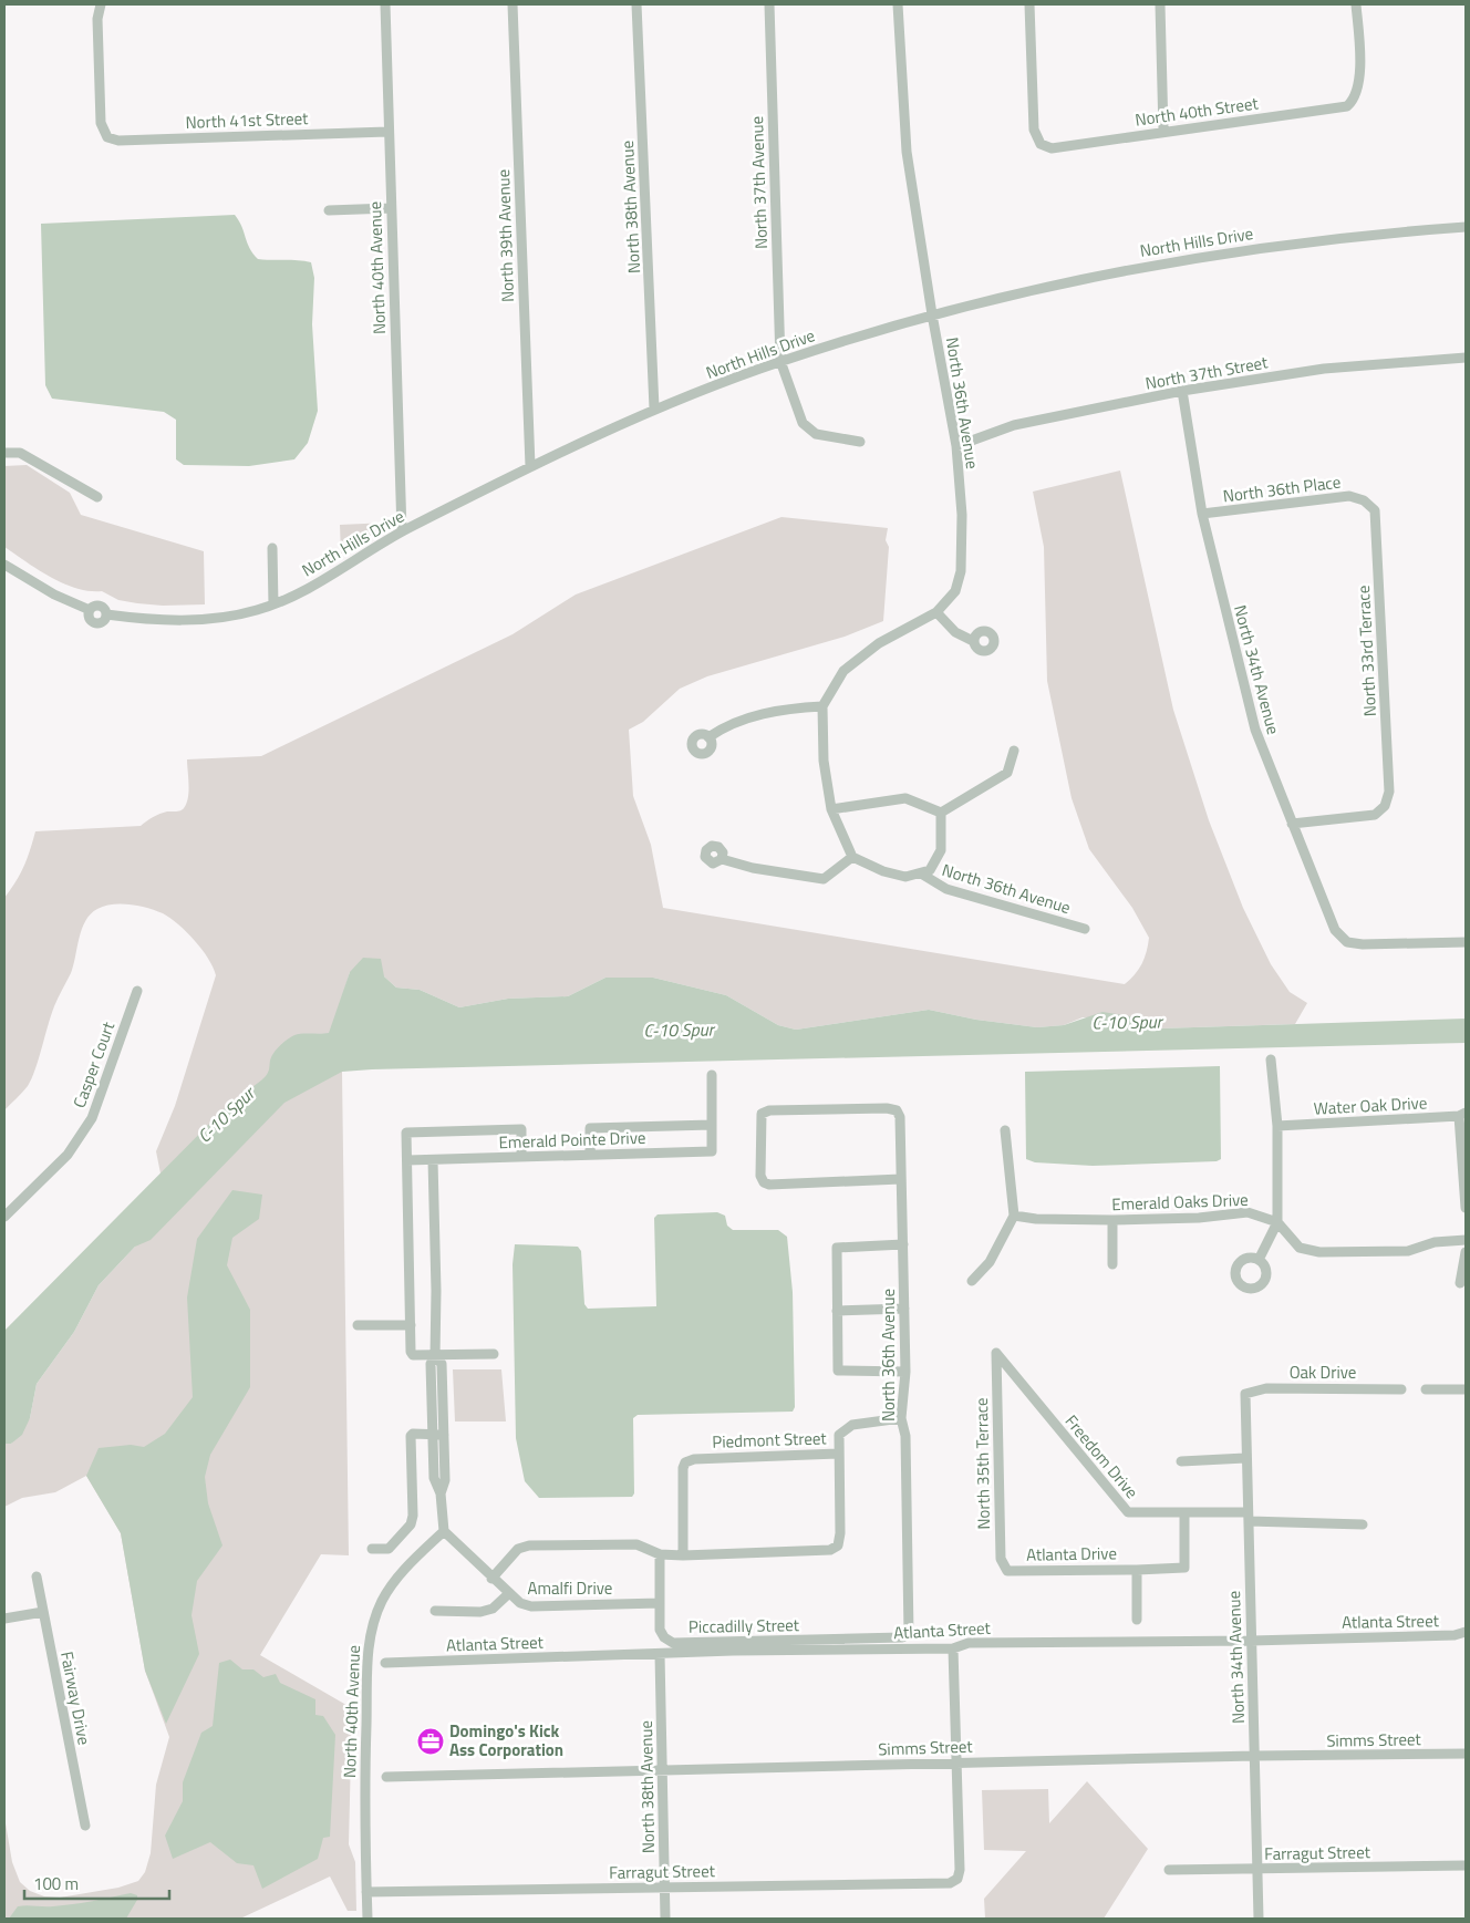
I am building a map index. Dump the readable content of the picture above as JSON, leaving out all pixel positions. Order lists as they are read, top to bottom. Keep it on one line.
{"streets":{"street":["North 40th Street","North 41st Street","North 37th Avenue","North 38th Avenue","North 39th Avenue","North Hills Drive","North 40th Avenue","North 37th Street","North 36th Avenue","North 36th Place","North 33rd Terrace","North 34th Avenue","Casper Court","Water Oak Drive","Emerald Pointe Drive","Emerald Oaks Drive","Oak Drive","Piedmont Street","Freedom Drive","North 35th Terrace","Atlanta Drive","Amalfi Drive","Atlanta Street","Piccadilly Street","Fairway Drive","Simms Street","Farragut Street"]},"crossings":[["North 41st Street","North 40th Avenue"],["North 37th Avenue","North Hills Drive"],["North 38th Avenue","North Hills Drive"],["North 38th Avenue","Atlanta Street"],["North 38th Avenue","Simms Street"],["North 38th Avenue","Farragut Street"],["North 39th Avenue","North Hills Drive"],["North Hills Drive","North 40th Avenue"],["North Hills Drive","North 36th Avenue"],["North 40th Avenue","Amalfi Drive"],["North 40th Avenue","Farragut Street"],["North 37th Street","North 36th Avenue"],["North 37th Street","North 34th Avenue"],["North 36th Avenue","Piedmont Street"],["North 36th Avenue","Piccadilly Street"],["North 36th Place","North 33rd Terrace"],["North 36th Place","North 34th Avenue"],["North 33rd Terrace","North 34th Avenue"],["North 34th Avenue","Oak Drive"],["North 34th Avenue","Freedom Drive"],["North 34th Avenue","Atlanta Street"],["North 34th Avenue","Simms Street"],["North 34th Avenue","Farragut Street"],["Freedom Drive","North 35th Terrace"],["Freedom Drive","Atlanta Drive"],["North 35th Terrace","Atlanta Drive"],["Amalfi Drive","Piccadilly Street"],["Simms Street","Farragut Street"]],"water":["C-10 Spur"],"places":{"office":["Domingo's Kick Ass Corporation"]},"scale_bar":"100 m"}
